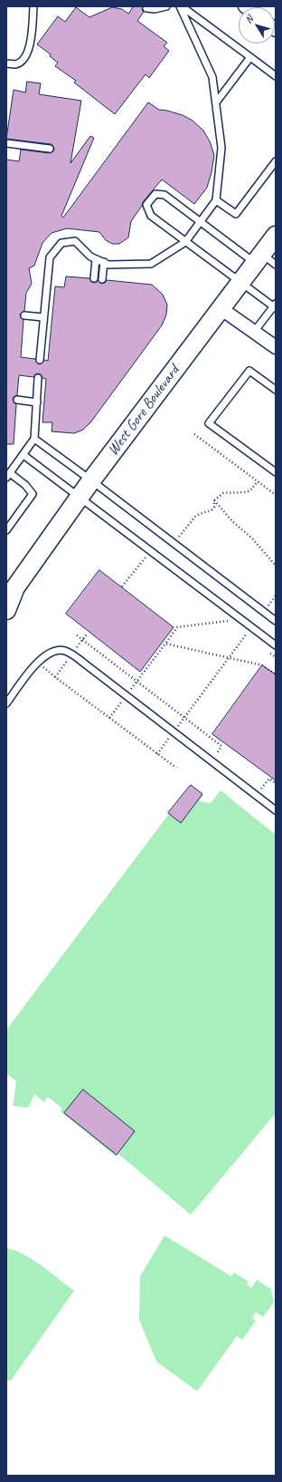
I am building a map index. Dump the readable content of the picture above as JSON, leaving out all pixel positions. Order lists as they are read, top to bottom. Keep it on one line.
{"streets":{"main road":["West Gore Boulevard"]},"north":"top left"}
